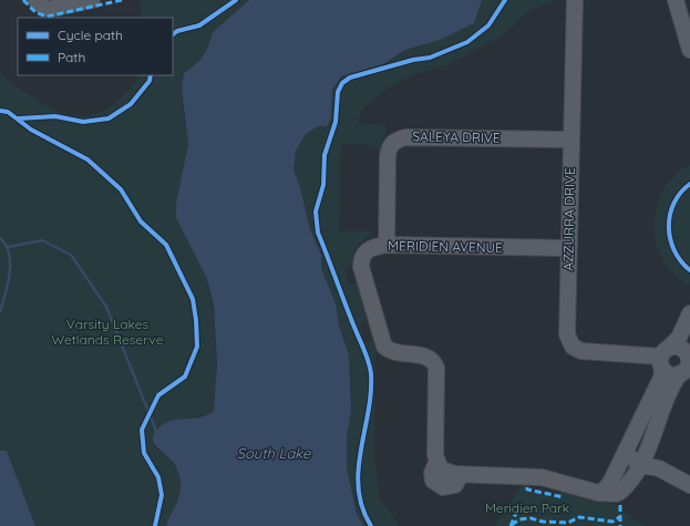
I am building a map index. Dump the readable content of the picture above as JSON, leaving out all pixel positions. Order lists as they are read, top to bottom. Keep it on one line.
{"streets":{"street":["SALEYA DRIVE","AZZURRA DRIVE","MERIDIEN AVENUE"]},"crossings":[["SALEYA DRIVE","AZZURRA DRIVE"],["SALEYA DRIVE","MERIDIEN AVENUE"],["AZZURRA DRIVE","MERIDIEN AVENUE"]],"water":["South Lake"],"parks":["Varsity Lakes Wetlands Reserve","Meridien Park"],"legend":["Cycle path","Path"]}
